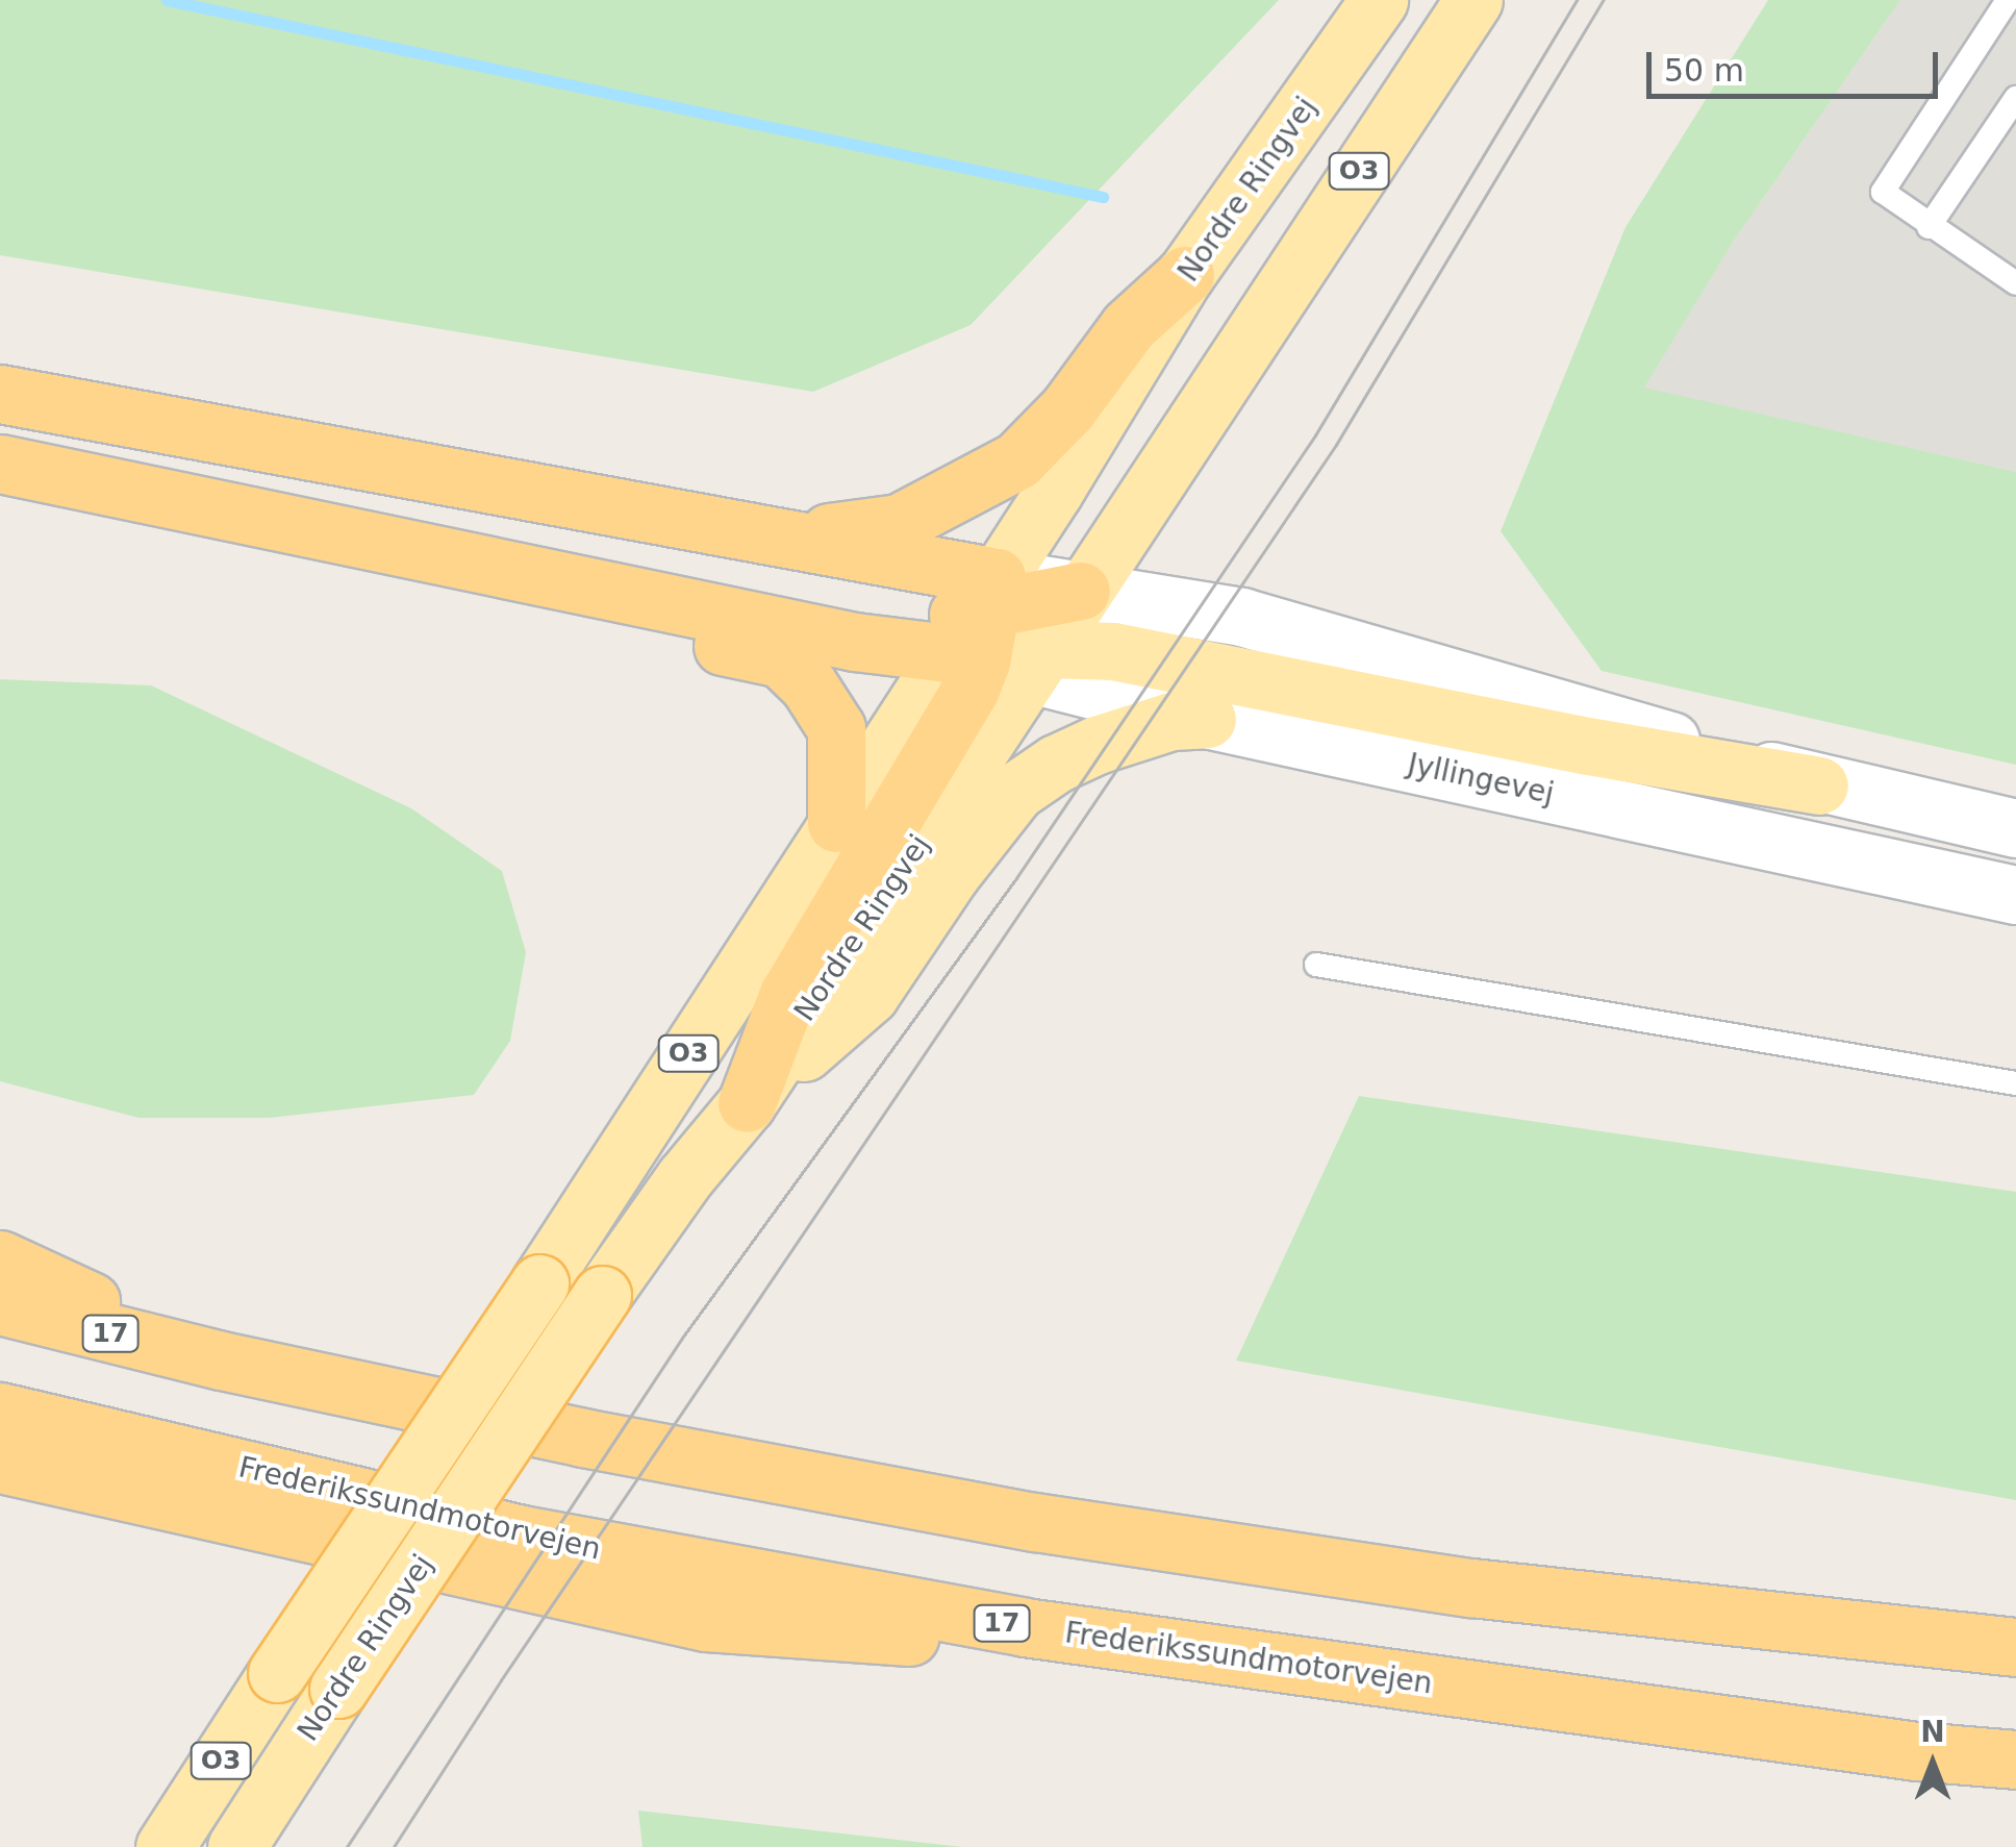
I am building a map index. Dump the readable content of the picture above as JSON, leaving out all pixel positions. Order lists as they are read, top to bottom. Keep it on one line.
{"streets":{"highway":["O3","17","Frederikssundmotorvejen"],"main road":["Nordre Ringvej"],"street":["Jyllingevej"]},"crossings":[["O3","Nordre Ringvej"],["Nordre Ringvej","Jyllingevej"]],"scale_bar":"50 m","north":"top"}
